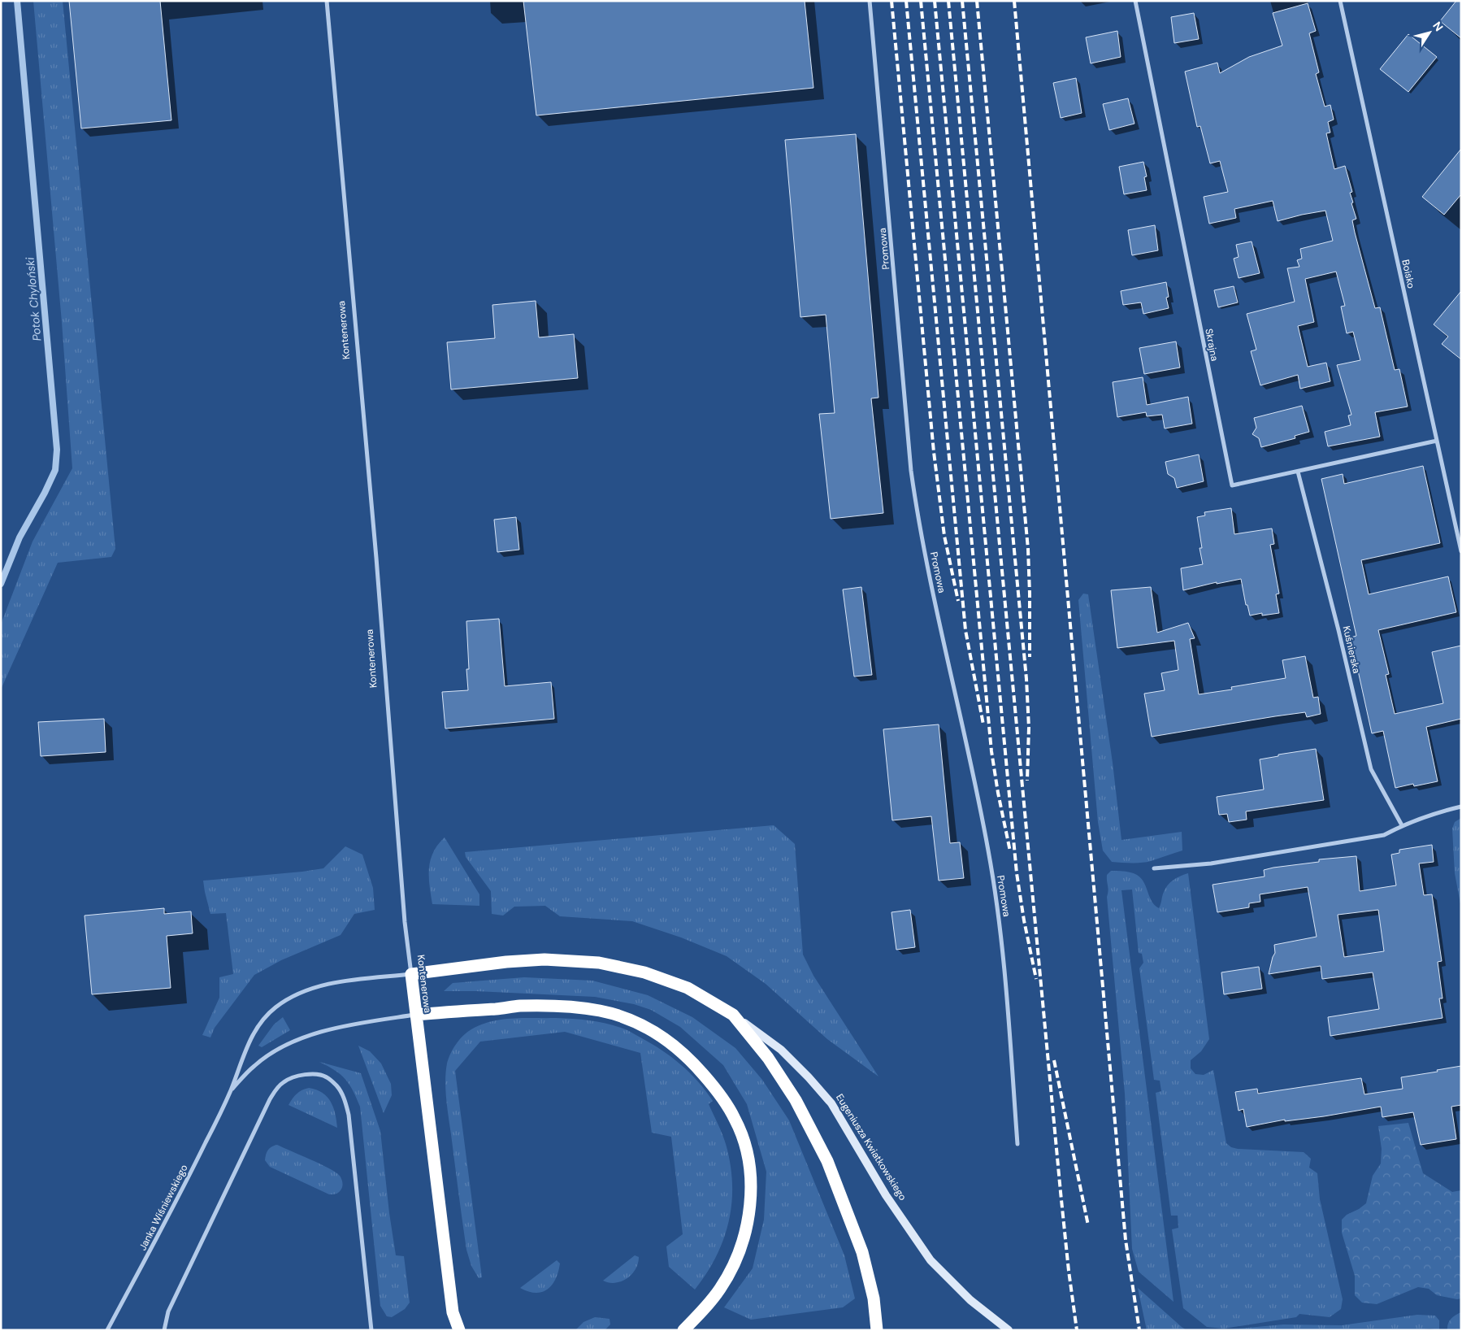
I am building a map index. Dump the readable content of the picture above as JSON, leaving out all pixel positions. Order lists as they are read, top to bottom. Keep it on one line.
{"streets":{"highway":["Kontenerowa","Eugeniusza Kwiatkowskiego"],"street":["Promowa","Boisko","Skrajna","Kuśnierska","Janka Wiśniewskiego"]},"crossings":[["Boisko","Skrajna"],["Kontenerowa","Eugeniusza Kwiatkowskiego"],["Kontenerowa","Janka Wiśniewskiego"],["Skrajna","Kuśnierska"],["Eugeniusza Kwiatkowskiego","Janka Wiśniewskiego"]],"water":["Potok Chyloński"],"north":"top right"}
